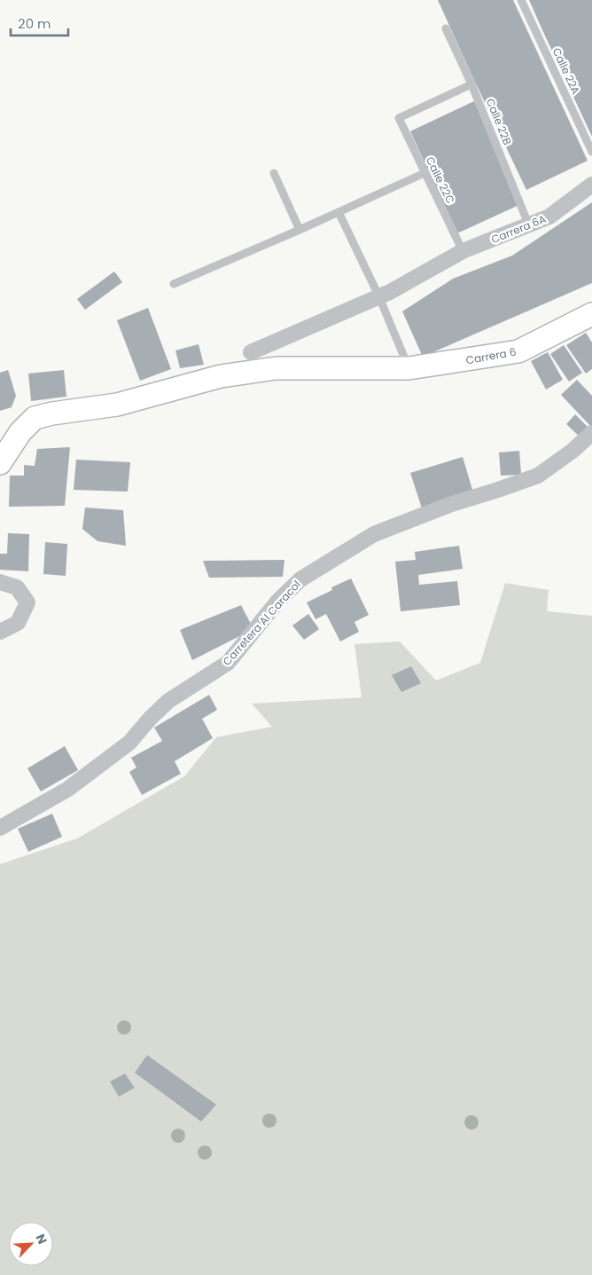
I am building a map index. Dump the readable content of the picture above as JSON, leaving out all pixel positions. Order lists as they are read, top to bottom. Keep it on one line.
{"streets":{"street":["Carrera 6A","Carrera 6","Carretera Al Caracol"],"lane":["Calle 22A","Calle 22B","Calle 22C"]},"crossings":[["Calle 22B","Calle 22C"],["Calle 22B","Carrera 6A"],["Calle 22C","Carrera 6A"]],"scale_bar":"20 m","north":"top right"}
